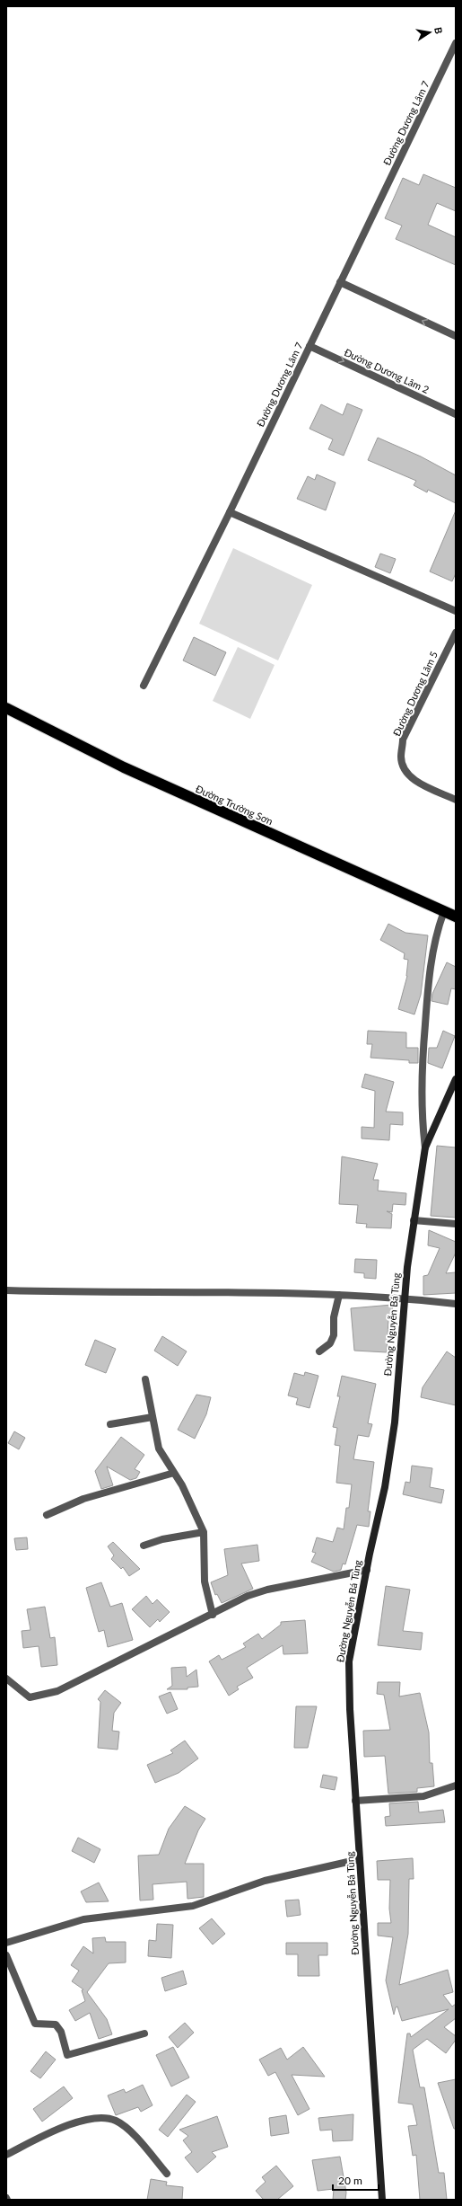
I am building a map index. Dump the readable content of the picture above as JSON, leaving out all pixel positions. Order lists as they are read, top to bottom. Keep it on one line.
{"streets":{"highway":["Đường Trường Sơn"],"main road":["Đường Nguyễn Bá Tùng"],"street":["Đường Dương Lâm 7","Đường Dương Lâm 2","Đường Dương Lâm 5"]},"crossings":[["Đường Dương Lâm 7","Đường Dương Lâm 2"]],"one_way":["Đường Dương Lâm 2"],"scale_bar":"20 m","north":"right"}
